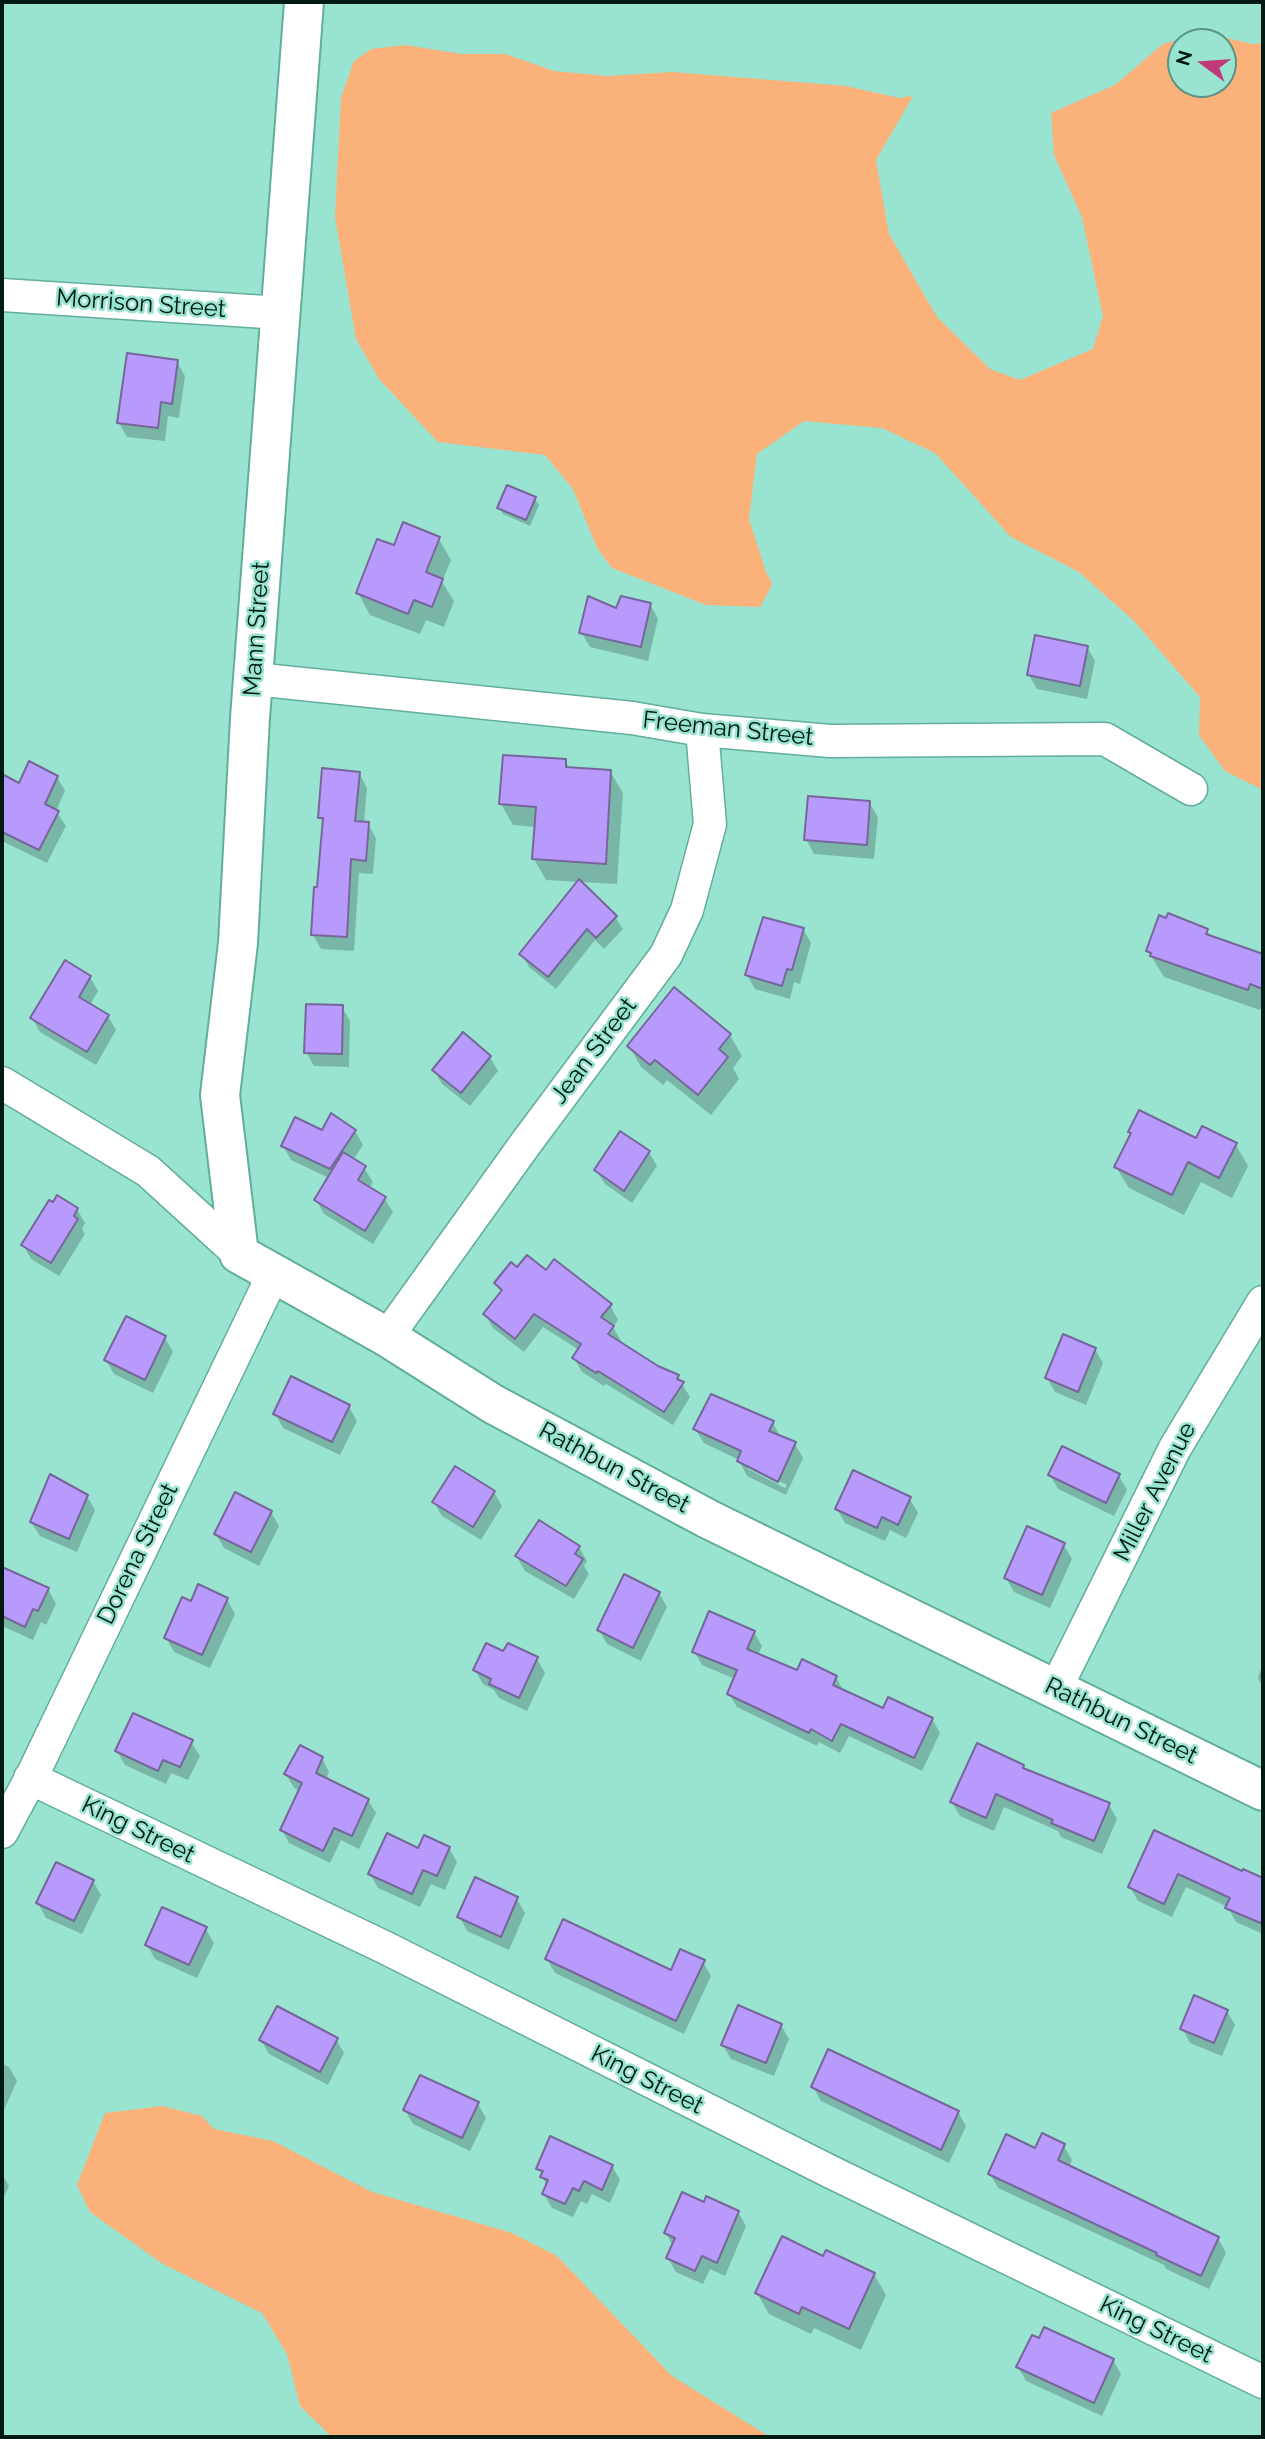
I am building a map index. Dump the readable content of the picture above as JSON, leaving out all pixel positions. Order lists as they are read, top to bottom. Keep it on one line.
{"streets":{"street":["Morrison Street","Mann Street","Freeman Street","Jean Street","Rathbun Street","Miller Avenue","Dorena Street","King Street"]},"crossings":[["Morrison Street","Mann Street"],["Mann Street","Freeman Street"],["Mann Street","Rathbun Street"],["Freeman Street","Jean Street"],["Jean Street","Rathbun Street"],["Rathbun Street","Miller Avenue"],["Rathbun Street","Dorena Street"],["Dorena Street","King Street"]],"north":"left"}
